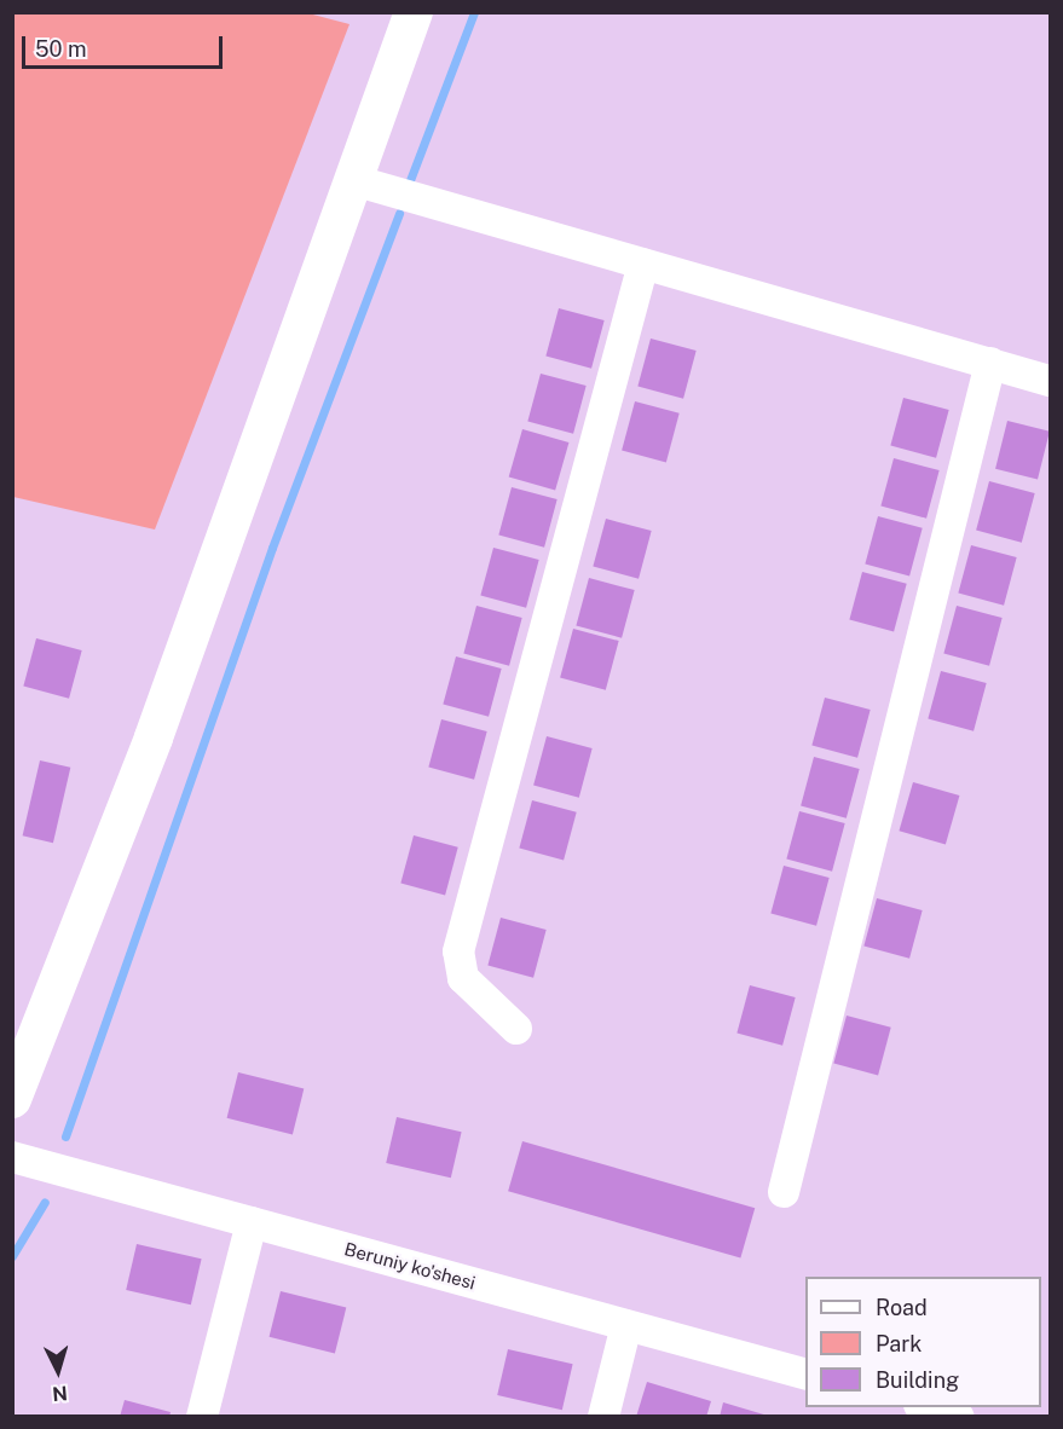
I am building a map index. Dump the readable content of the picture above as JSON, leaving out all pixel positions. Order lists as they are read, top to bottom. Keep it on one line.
{"streets":{"street":["Beruniy ko'shesi"]},"legend":["Road","Park","Building"],"scale_bar":"50 m","north":"bottom"}
